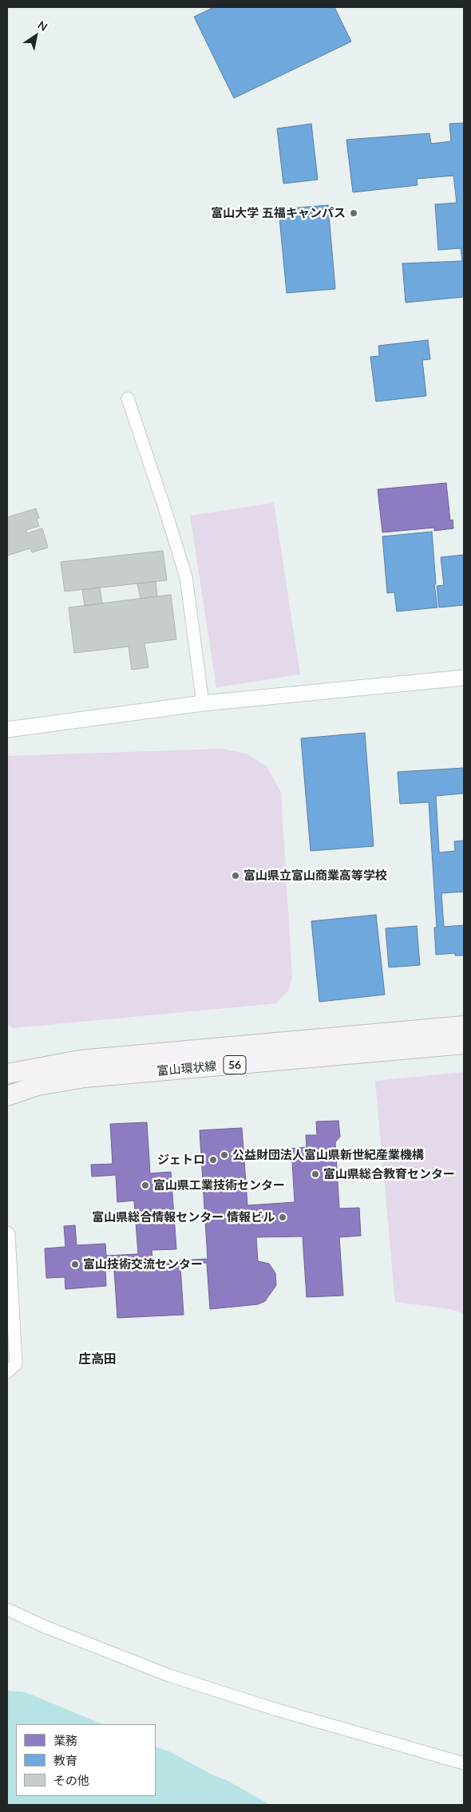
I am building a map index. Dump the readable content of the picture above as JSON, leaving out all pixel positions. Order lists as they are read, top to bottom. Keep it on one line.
{"streets":{"main road":["56","富山環状線"]},"districts":["庄高田"],"places":["富山大学 五福キャンパス","富山県立富山商業高等学校","公益財団法人富山県新世紀産業機構","ジェトロ","富山県総合教育センター","富山県工業技術センター","富山県総合情報センター 情報ビル","富山技術交流センター"],"legend":["業務","教育","その他"],"north":"top right"}
